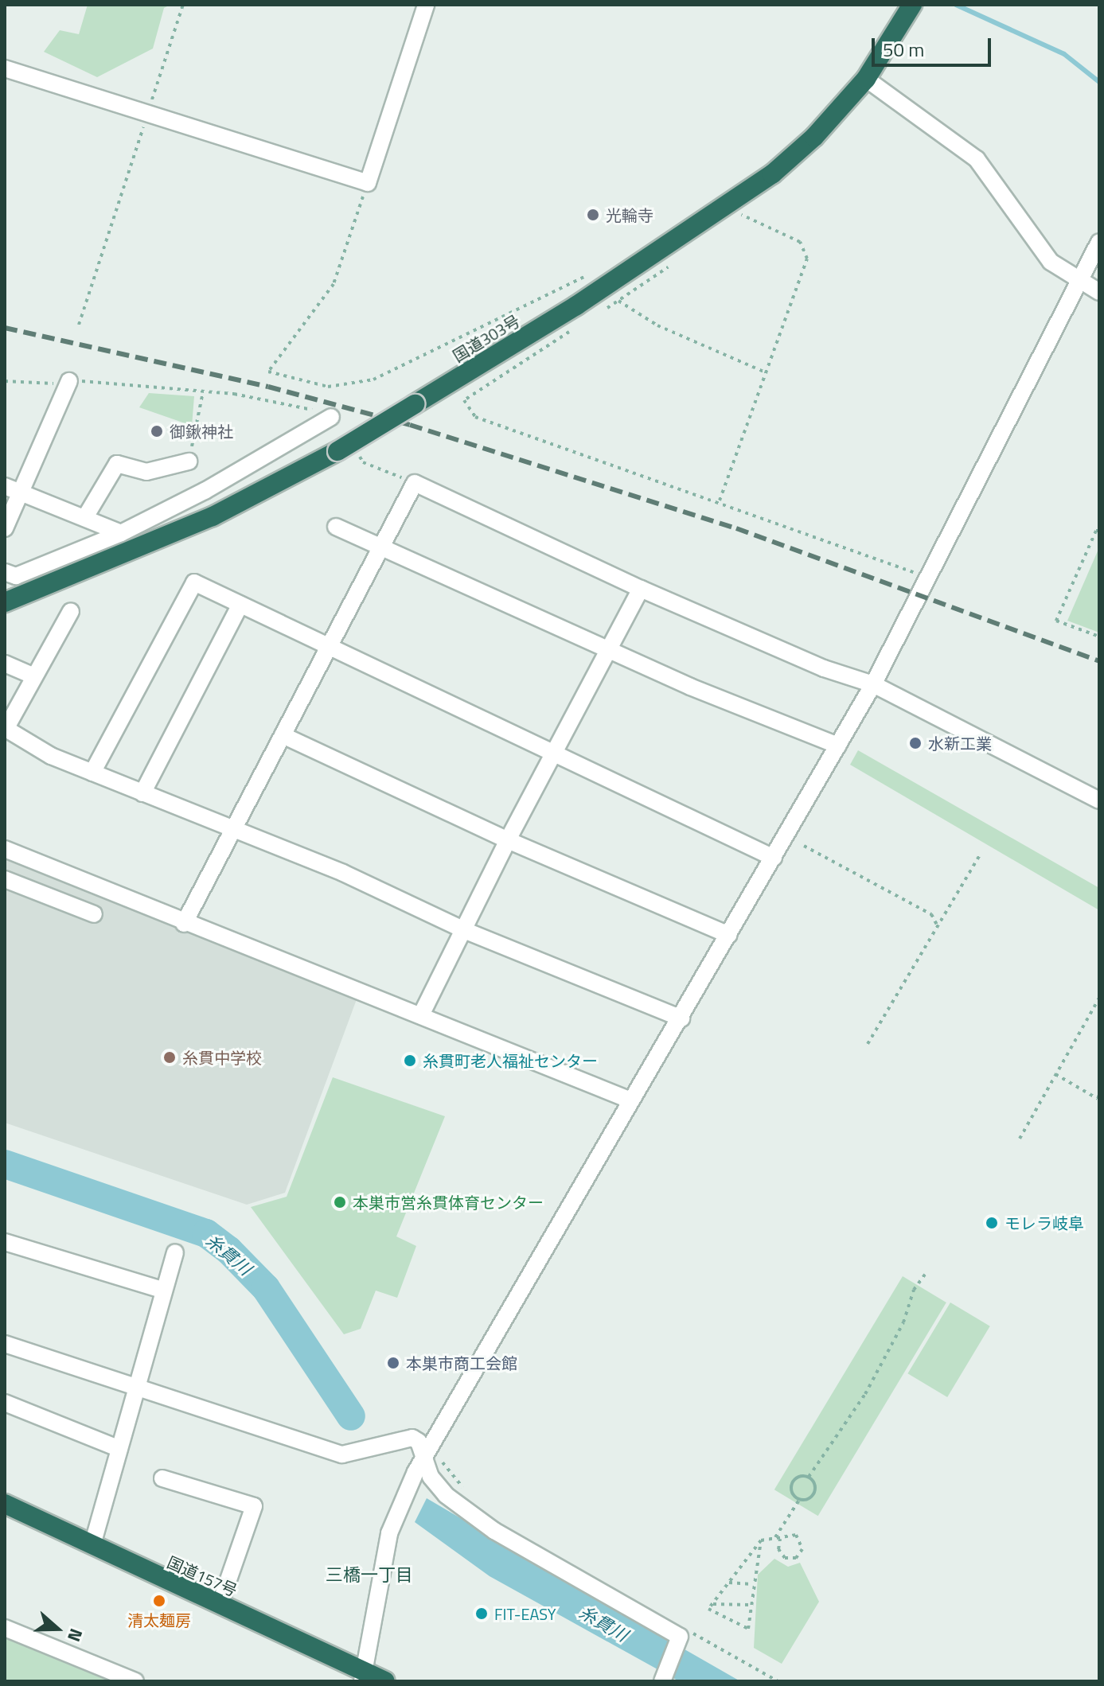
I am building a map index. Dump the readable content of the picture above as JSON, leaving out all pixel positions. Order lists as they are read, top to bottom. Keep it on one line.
{"streets":{"highway":["国道303号","国道157号"]},"districts":["三橋一丁目"],"water":["糸貫川"],"places":["光輪寺","御鍬神社","水新工業","糸貫中学校","糸貫町老人福祉センター","本巣市営糸貫体育センター","モレラ岐阜","本巣市商工会館","清太麺房","FIT-EASY"],"scale_bar":"50 m","north":"right"}
